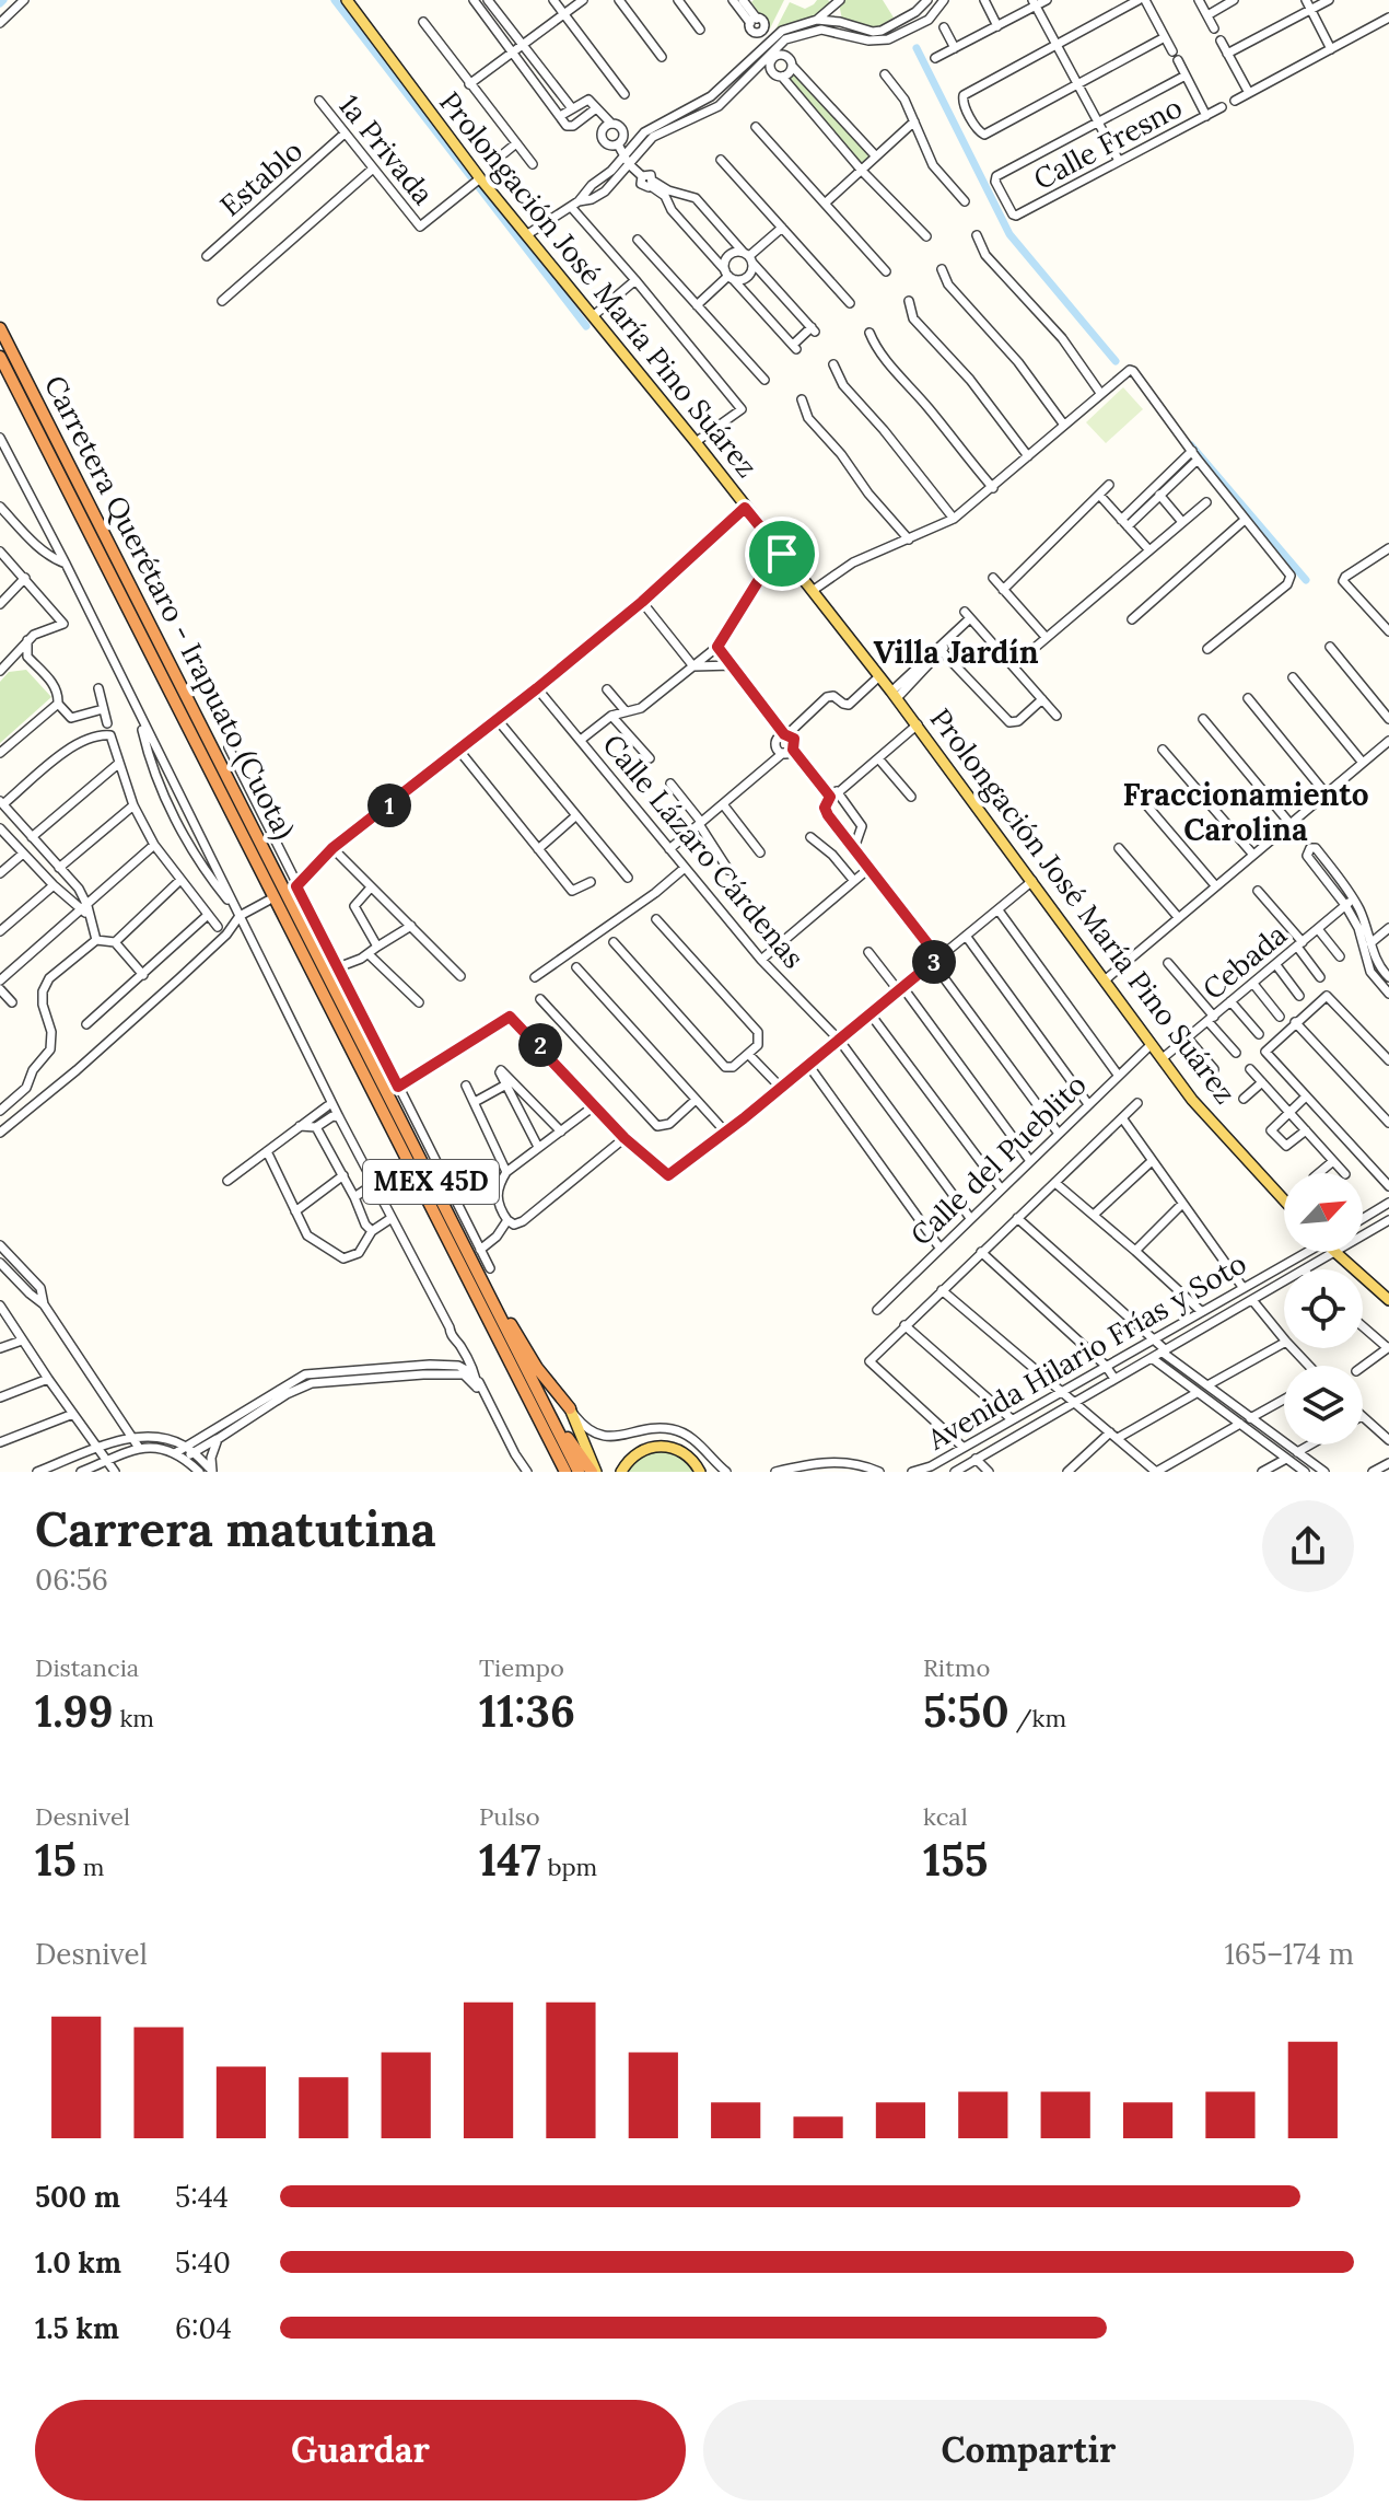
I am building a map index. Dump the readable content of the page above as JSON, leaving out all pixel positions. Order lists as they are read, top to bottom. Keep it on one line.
{"streets":{"highway":["Carretera Querétaro - Irapuato (Cuota)","MEX 45D"],"main road":["Prolongación José María Pino Suárez"],"street":["Calle Fresno","1a Privada","Establo","Calle Lázaro Cárdenas","Cebada","Calle del Pueblito","Avenida Hilario Frías y Soto"]},"crossings":[["1a Privada","Establo"],["1a Privada","Prolongación José María Pino Suárez"],["Prolongación José María Pino Suárez","Cebada"],["Prolongación José María Pino Suárez","Calle del Pueblito"],["Calle Lázaro Cárdenas","Calle del Pueblito"]],"districts":["Villa Jardín","Fraccionamiento Carolina"],"north":"top right","page":{"pins":["1","3","2"],"heading":["Carrera matutina","06:56"],"stats":[["Distancia","1.99 km"],["Tiempo","11:36"],["Ritmo","5:50 /km"],["Desnivel","15 m"],["Pulso","147 bpm"],["kcal","155"]],"chart":["Desnivel","165–174 m"],"list":[{"name":"500 m","note":"5:44"},{"name":"1.0 km","note":"5:40"},{"name":"1.5 km","note":"6:04"}],"buttons":["Guardar","Compartir"]}}
